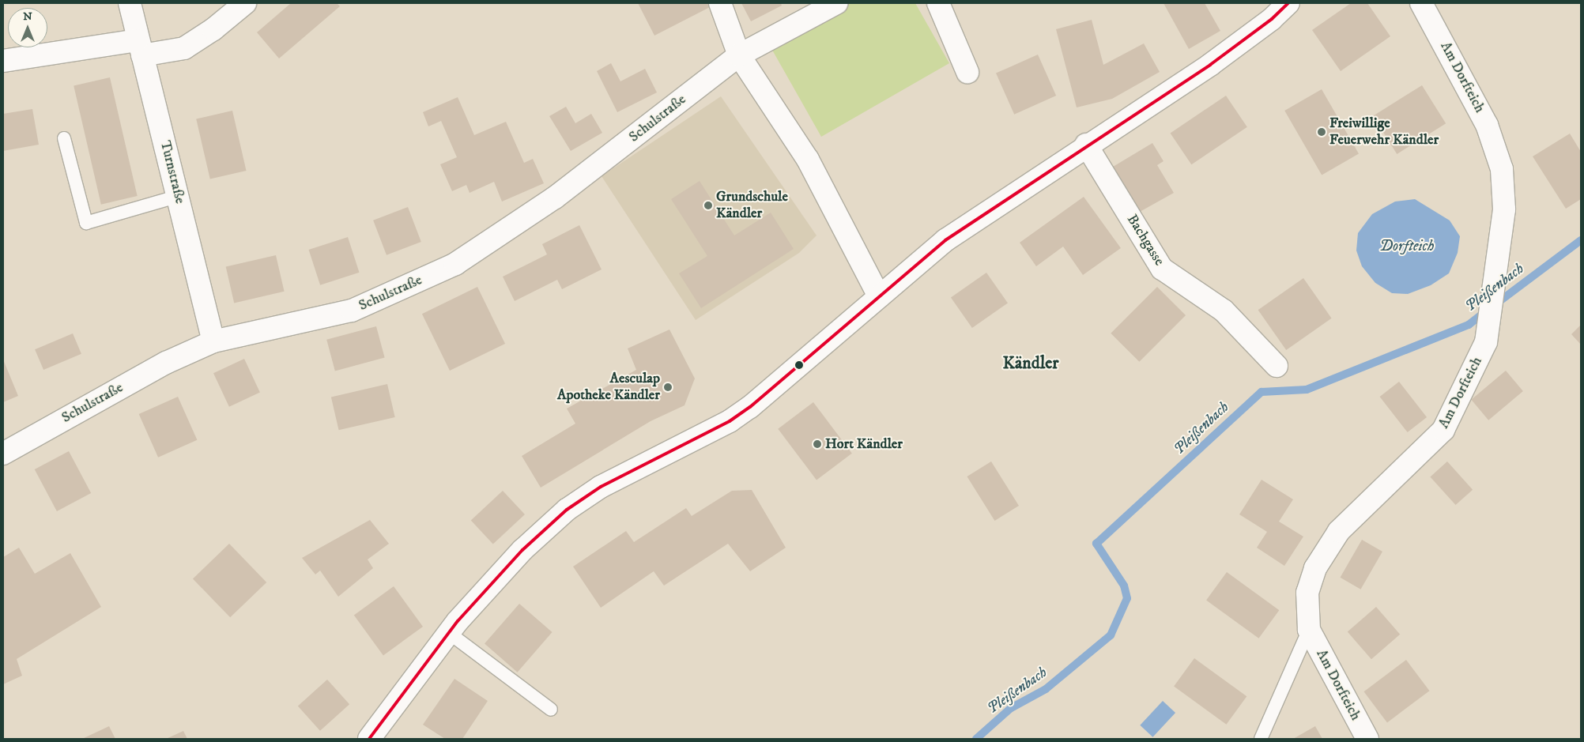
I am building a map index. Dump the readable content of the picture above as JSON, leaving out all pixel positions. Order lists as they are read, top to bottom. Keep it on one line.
{"streets":{"street":["Am Dorfteich","Schulstraße","Turnstraße","Bachgasse"]},"crossings":[["Schulstraße","Turnstraße"]],"districts":["Kändler"],"water":["Dorfteich","Pleißenbach"],"places":["Freiwillige Feuerwehr Kändler","Grundschule Kändler","Aesculap Apotheke Kändler","Hort Kändler"],"north":"top"}
